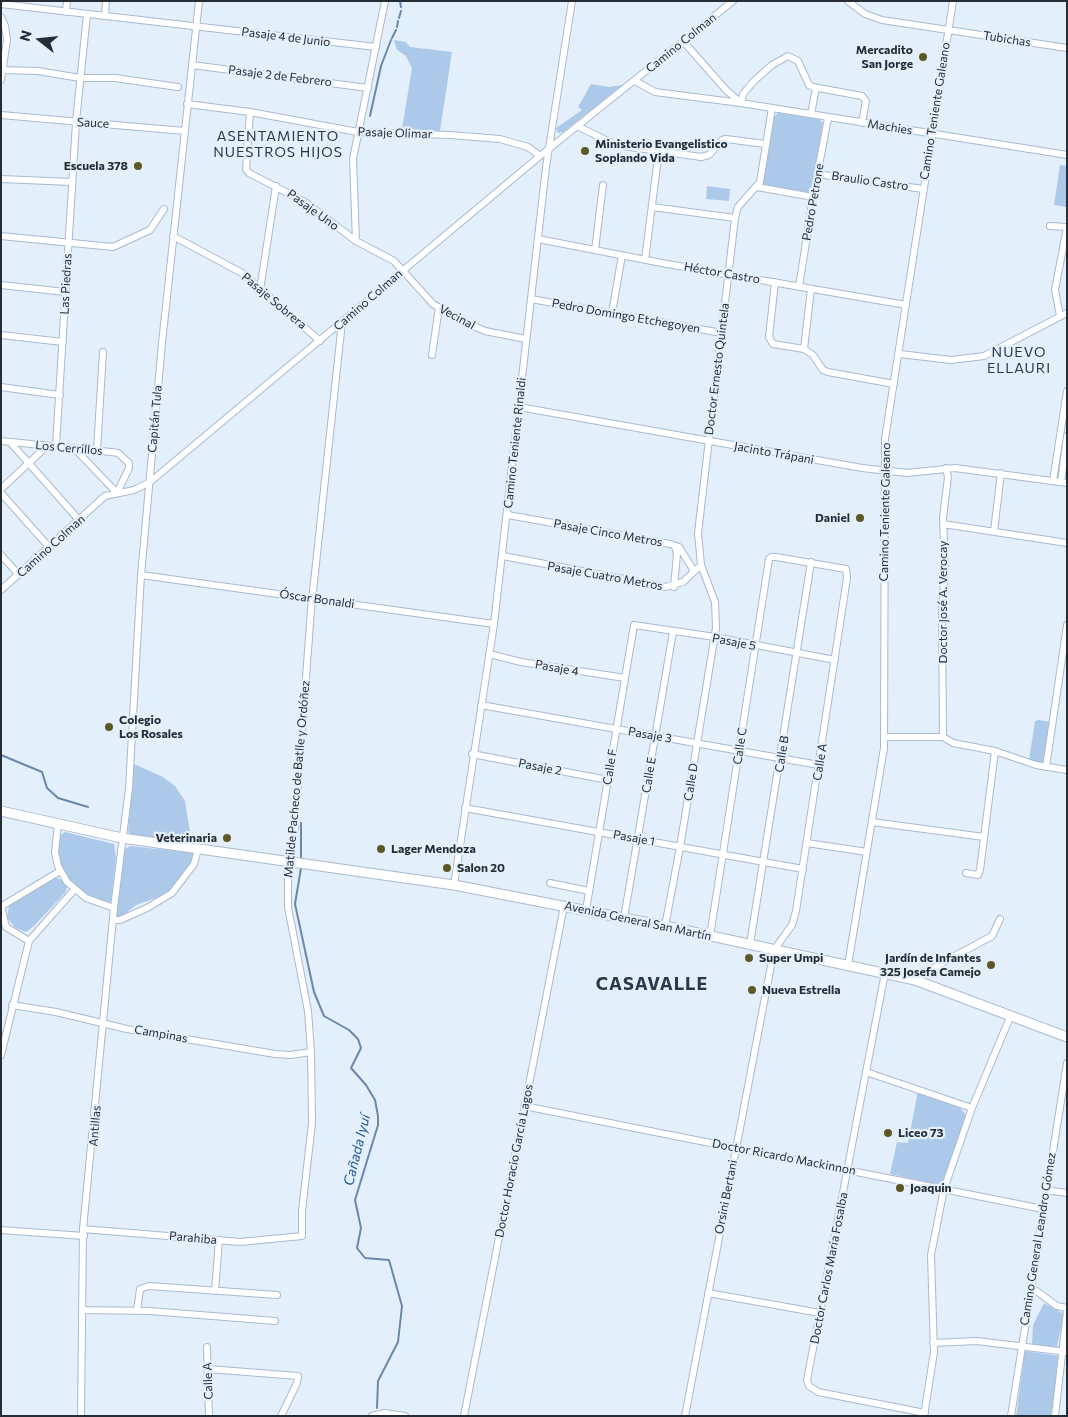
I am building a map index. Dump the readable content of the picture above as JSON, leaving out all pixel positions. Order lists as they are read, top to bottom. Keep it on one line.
{"streets":{"main road":["Avenida General San Martín"],"street":["Pasaje 4 de Junio","Tubichas","Camino Colman","Pasaje 2 de Febrero","Camino Teniente Galeano","Sauce","Machies","Pasaje Olimar","Braulio Castro","Pedro Petrone","Pasaje Uno","Héctor Castro","Las Piedras","Pasaje Sobrera","Pedro Domingo Etchegoyen","Vecinal","Doctor Ernesto Quintela","Capitán Tula","Camino Teniente Rinaldi","Los Cerrillos","Jacinto Trápani","Pasaje Cinco Metros","Pasaje Cuatro Metros","Óscar Bonaldi","Doctor José A. Verocay","Pasaje 5","Pasaje 4","Pasaje 3","Calle C","Calle B","Calle A","Pasaje 2","Calle F","Calle E","Matilde Pacheco de Batlle y Ordóñez","Calle D","Pasaje 1","Campinas","Antillas","Doctor Ricardo Mackinnon","Doctor Horacio García Lagos","Orsini Bertani","Parahiba","Camino General Leandro Gómez","Doctor Carlos María Fosalba"]},"crossings":[["Pasaje 4 de Junio","Las Piedras"],["Pasaje 4 de Junio","Capitán Tula"],["Tubichas","Camino Teniente Galeano"],["Camino Colman","Machies"],["Camino Colman","Pasaje Olimar"],["Camino Colman","Pasaje Uno"],["Camino Colman","Pasaje Sobrera"],["Camino Colman","Vecinal"],["Camino Colman","Capitán Tula"],["Camino Colman","Camino Teniente Rinaldi"],["Camino Colman","Los Cerrillos"],["Camino Colman","Matilde Pacheco de Batlle y Ordóñez"],["Pasaje 2 de Febrero","Capitán Tula"],["Camino Teniente Galeano","Machies"],["Camino Teniente Galeano","Braulio Castro"],["Camino Teniente Galeano","Héctor Castro"],["Camino Teniente Galeano","Jacinto Trápani"],["Camino Teniente Galeano","Avenida General San Martín"],["Sauce","Las Piedras"],["Sauce","Capitán Tula"],["Machies","Pedro Petrone"],["Pasaje Olimar","Pasaje Uno"],["Pasaje Olimar","Capitán Tula"],["Braulio Castro","Pedro Petrone"],["Pedro Petrone","Héctor Castro"],["Pasaje Uno","Vecinal"],["Héctor Castro","Doctor Ernesto Quintela"],["Héctor Castro","Camino Teniente Rinaldi"],["Las Piedras","Los Cerrillos"],["Pasaje Sobrera","Capitán Tula"],["Pedro Domingo Etchegoyen","Doctor Ernesto Quintela"],["Pedro Domingo Etchegoyen","Camino Teniente Rinaldi"],["Vecinal","Camino Teniente Rinaldi"],["Doctor Ernesto Quintela","Jacinto Trápani"],["Doctor Ernesto Quintela","Pasaje Cuatro Metros"],["Doctor Ernesto Quintela","Pasaje 5"],["Doctor Ernesto Quintela","Calle D"],["Capitán Tula","Óscar Bonaldi"],["Capitán Tula","Avenida General San Martín"],["Capitán Tula","Antillas"],["Camino Teniente Rinaldi","Jacinto Trápani"],["Camino Teniente Rinaldi","Pasaje Cinco Metros"],["Camino Teniente Rinaldi","Pasaje Cuatro Metros"],["Camino Teniente Rinaldi","Óscar Bonaldi"],["Camino Teniente Rinaldi","Pasaje 4"],["Camino Teniente Rinaldi","Pasaje 3"],["Camino Teniente Rinaldi","Pasaje 2"],["Camino Teniente Rinaldi","Pasaje 1"],["Camino Teniente Rinaldi","Avenida General San Martín"],["Jacinto Trápani","Doctor José A. Verocay"],["Pasaje Cinco Metros","Pasaje Cuatro Metros"],["Óscar Bonaldi","Matilde Pacheco de Batlle y Ordóñez"],["Pasaje 5","Calle C"],["Pasaje 5","Calle B"],["Pasaje 5","Calle A"],["Pasaje 5","Calle F"],["Pasaje 5","Calle E"],["Pasaje 5","Calle D"],["Pasaje 4","Calle F"],["Pasaje 3","Calle C"],["Pasaje 3","Calle B"],["Pasaje 3","Calle A"],["Pasaje 3","Calle F"],["Pasaje 3","Calle E"],["Pasaje 3","Calle D"],["Calle C","Calle B"],["Calle C","Calle A"],["Calle C","Pasaje 1"],["Calle C","Avenida General San Martín"],["Calle B","Calle A"],["Calle B","Pasaje 1"],["Calle B","Avenida General San Martín"],["Calle A","Pasaje 1"],["Calle A","Avenida General San Martín"],["Calle A","Orsini Bertani"],["Pasaje 2","Calle F"],["Calle F","Pasaje 1"],["Calle F","Avenida General San Martín"],["Calle E","Pasaje 1"],["Calle E","Avenida General San Martín"],["Matilde Pacheco de Batlle y Ordóñez","Avenida General San Martín"],["Matilde Pacheco de Batlle y Ordóñez","Campinas"],["Matilde Pacheco de Batlle y Ordóñez","Parahiba"],["Calle D","Pasaje 1"],["Calle D","Avenida General San Martín"],["Avenida General San Martín","Antillas"],["Avenida General San Martín","Doctor Horacio García Lagos"],["Avenida General San Martín","Orsini Bertani"],["Avenida General San Martín","Doctor Carlos María Fosalba"],["Campinas","Antillas"],["Antillas","Parahiba"],["Doctor Ricardo Mackinnon","Doctor Horacio García Lagos"],["Doctor Ricardo Mackinnon","Orsini Bertani"],["Doctor Ricardo Mackinnon","Camino General Leandro Gómez"],["Doctor Ricardo Mackinnon","Doctor Carlos María Fosalba"]],"districts":["ASENTAMIENTO NUESTROS HIJOS","NUEVO ELLAURI","CASAVALLE"],"water":["Cañada Iyuí"],"places":["Mercadito San Jorge","Ministerio Evangelistico Soplando Vida","Escuela 378","Daniel","Colegio Los Rosales","Veterinaria","Lager Mendoza","Salon 20","Super Umpi","Jardín de Infantes 325 Josefa Camejo","Nueva Estrella","Liceo 73","Joaquin"],"north":"left"}
